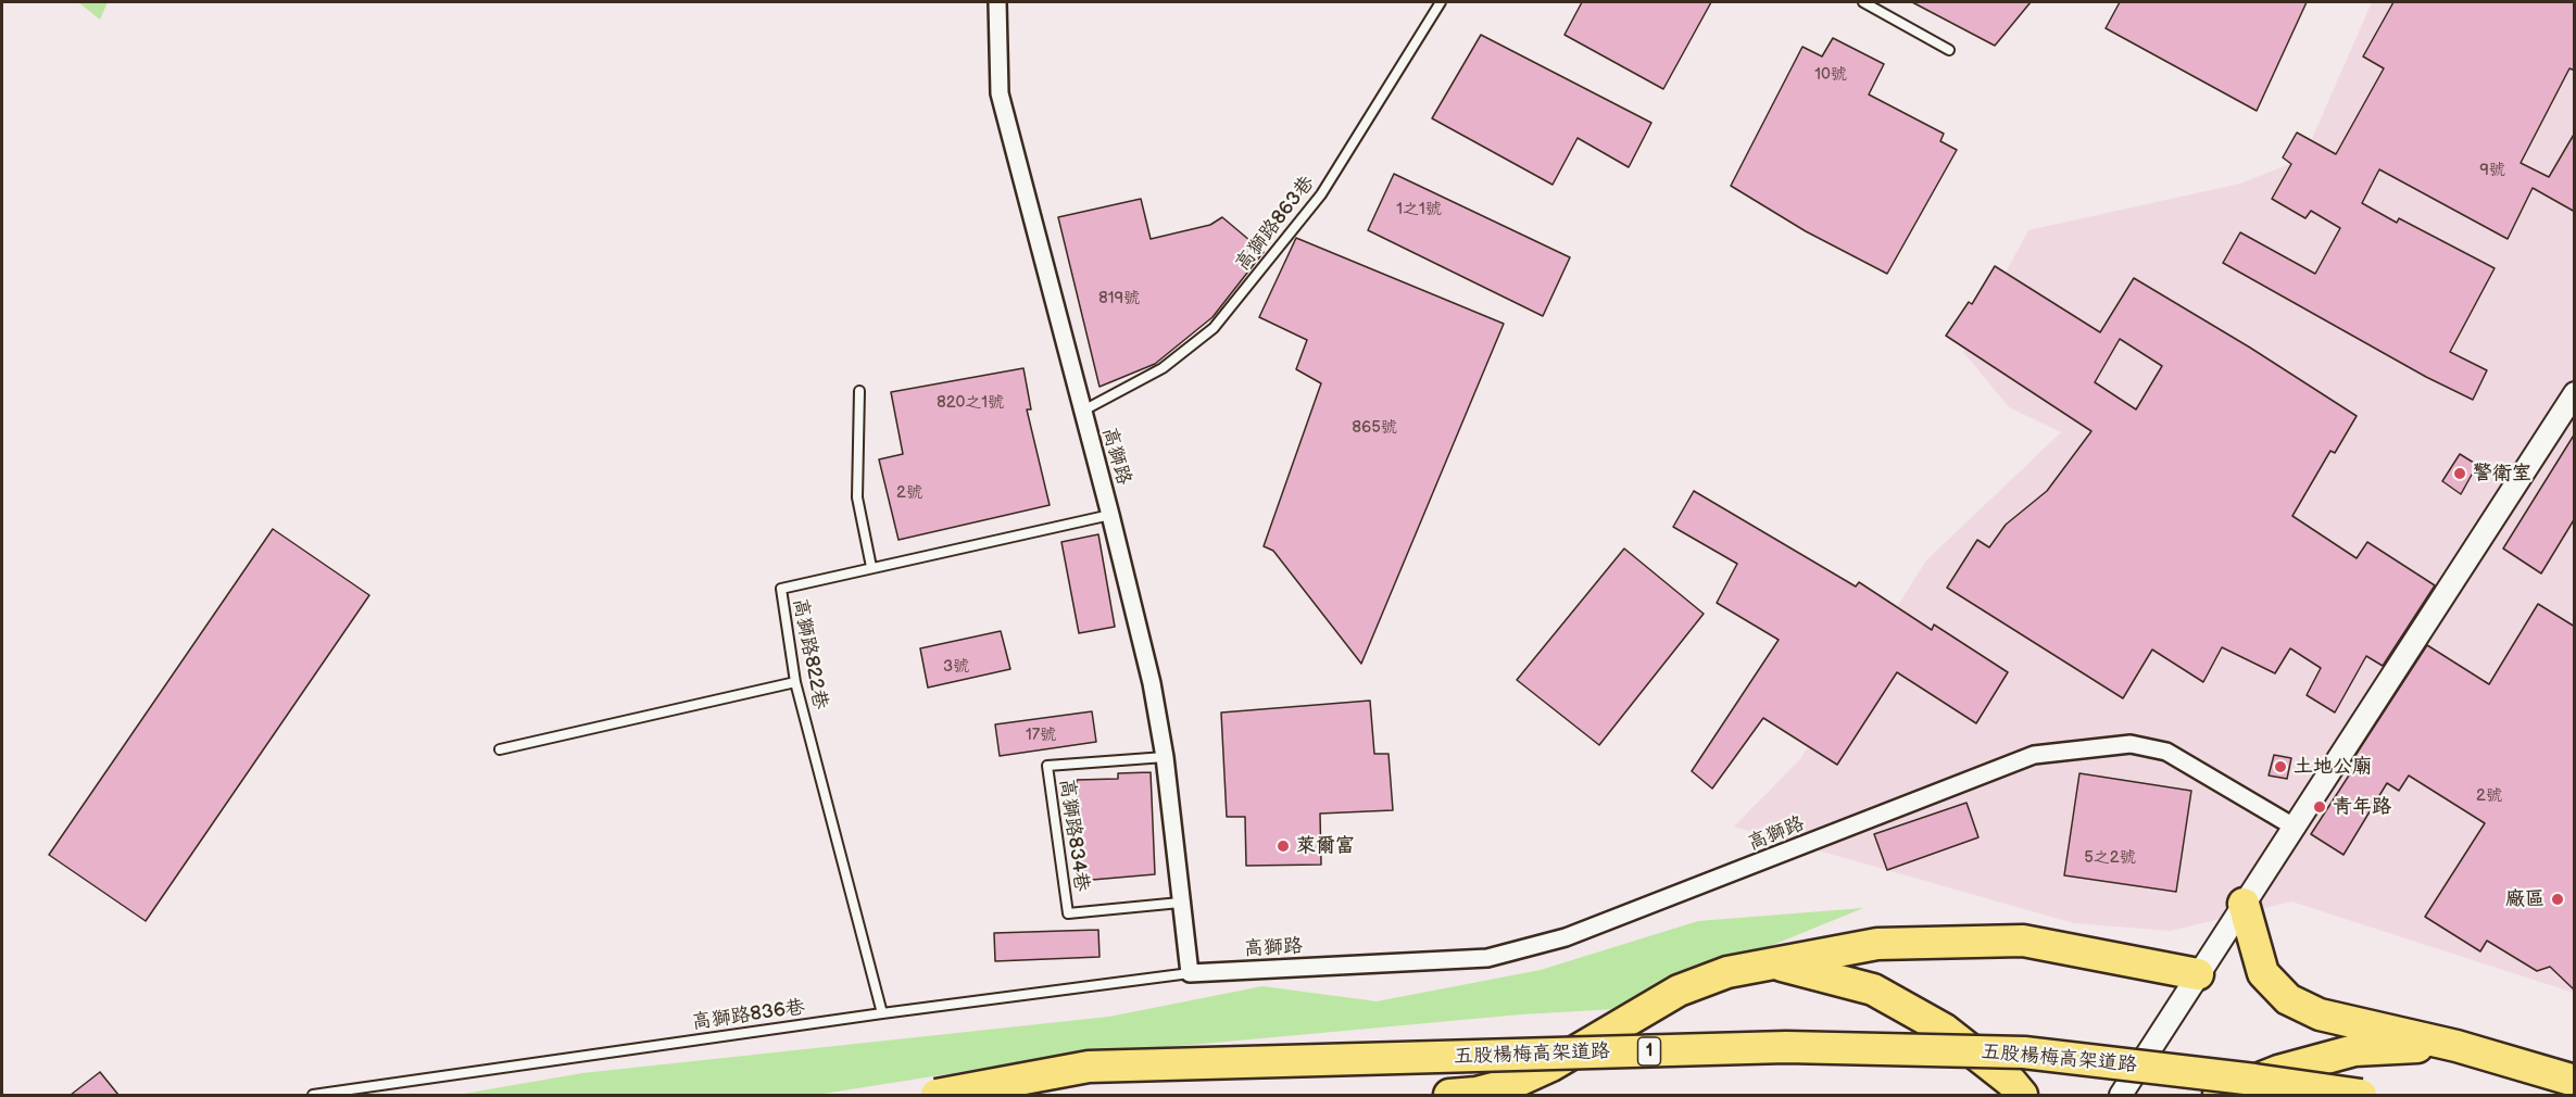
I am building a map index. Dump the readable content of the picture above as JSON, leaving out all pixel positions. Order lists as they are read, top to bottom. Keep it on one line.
{"streets":{"highway":["1","五股楊梅高架道路"],"street":["高獅路"],"lane":["高獅路863巷","高獅路822巷","高獅路834巷","高獅路836巷"]},"crossings":[["高獅路863巷","高獅路"],["高獅路","高獅路822巷"],["高獅路","高獅路834巷"],["高獅路","高獅路836巷"],["高獅路822巷","高獅路836巷"]],"places":["警衛室","土地公廟","青年路","萊爾富","廠區"],"house_numbers":["10號","9號","1之1號","819號","820之1號","865號","2號","3號","17號","2號","5之2號"]}
